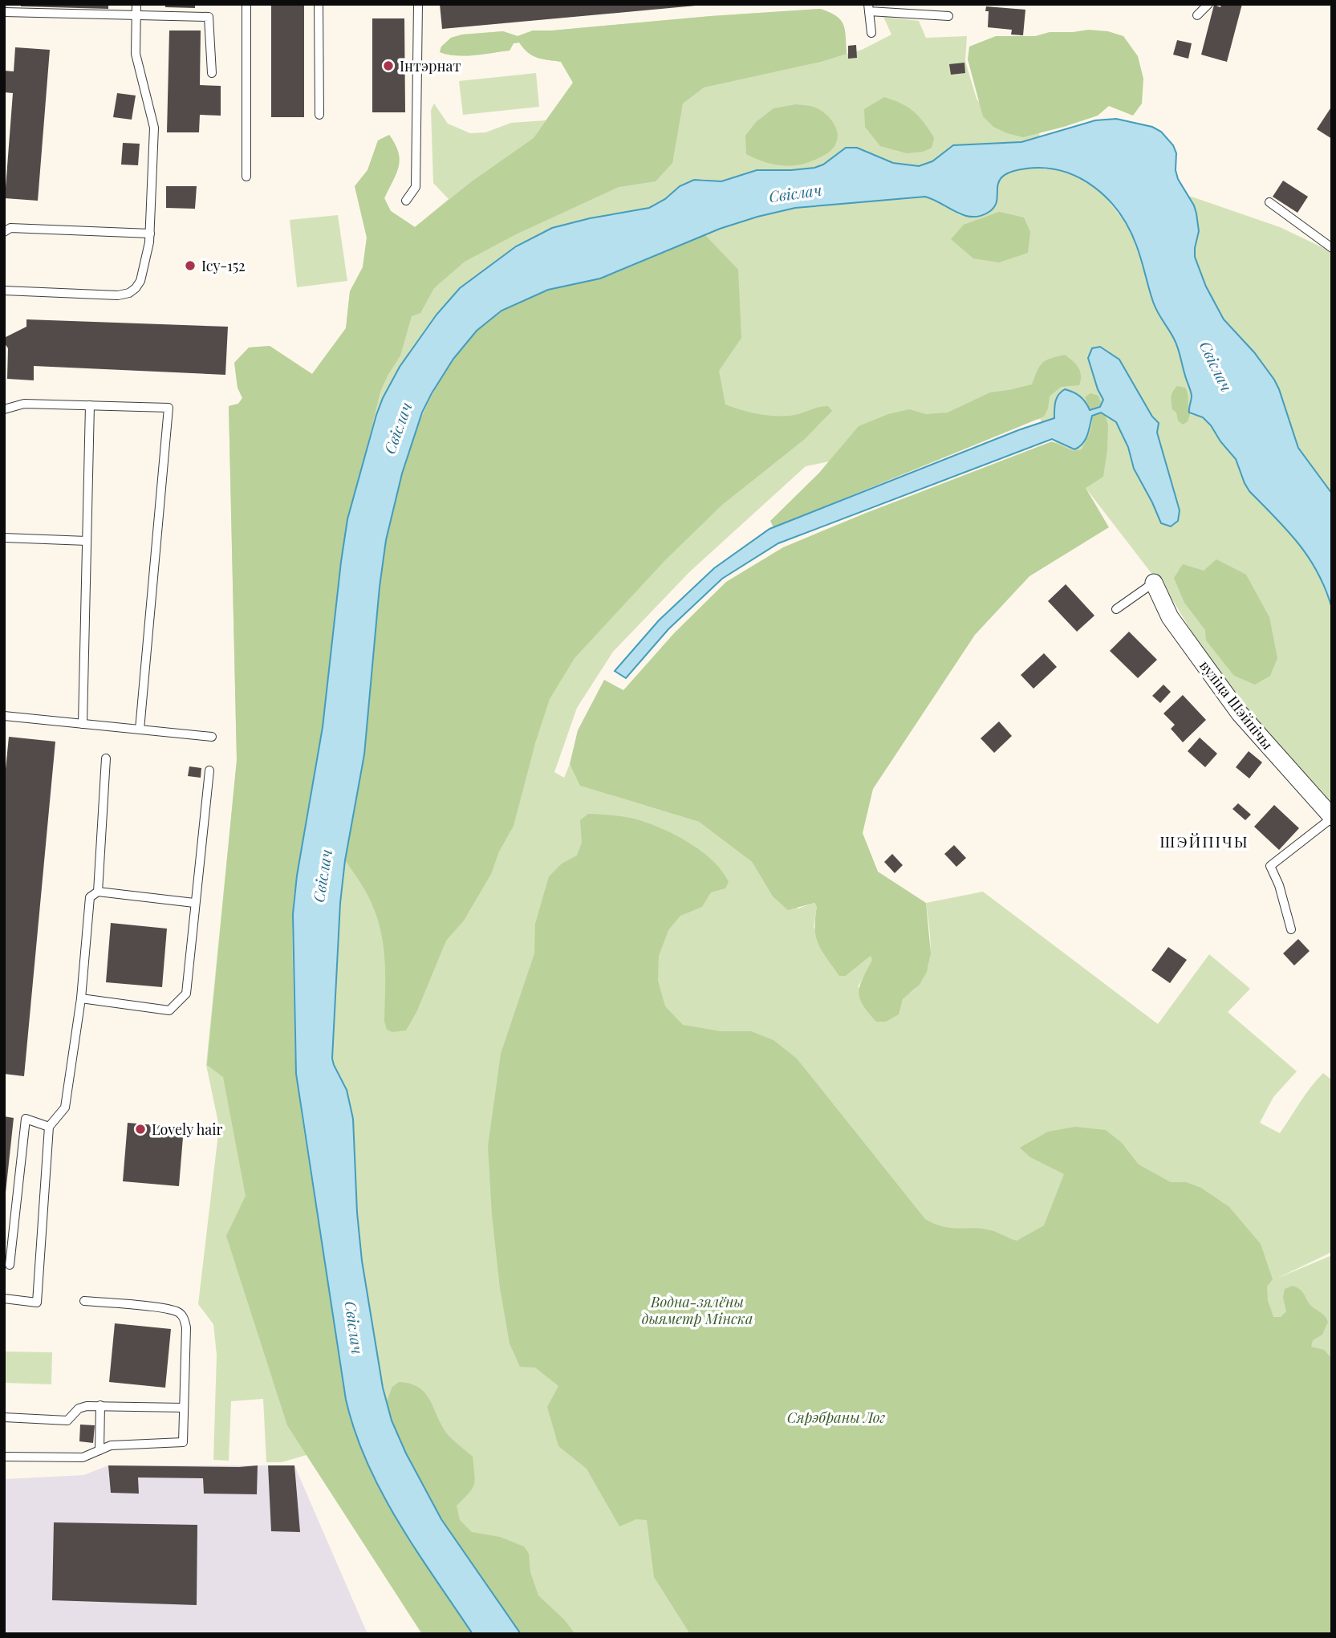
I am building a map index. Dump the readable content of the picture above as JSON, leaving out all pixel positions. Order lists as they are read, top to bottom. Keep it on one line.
{"streets":{"street":["вуліца Шэйпічы"]},"districts":["ШЭЙПІЧЫ"],"water":["Свіслач"],"parks":["Водна-зялёны дыяметр Мінска","Сярэбраны Лог"],"places":["Інтэрнат","Ісу-152","Lovely hair"]}
